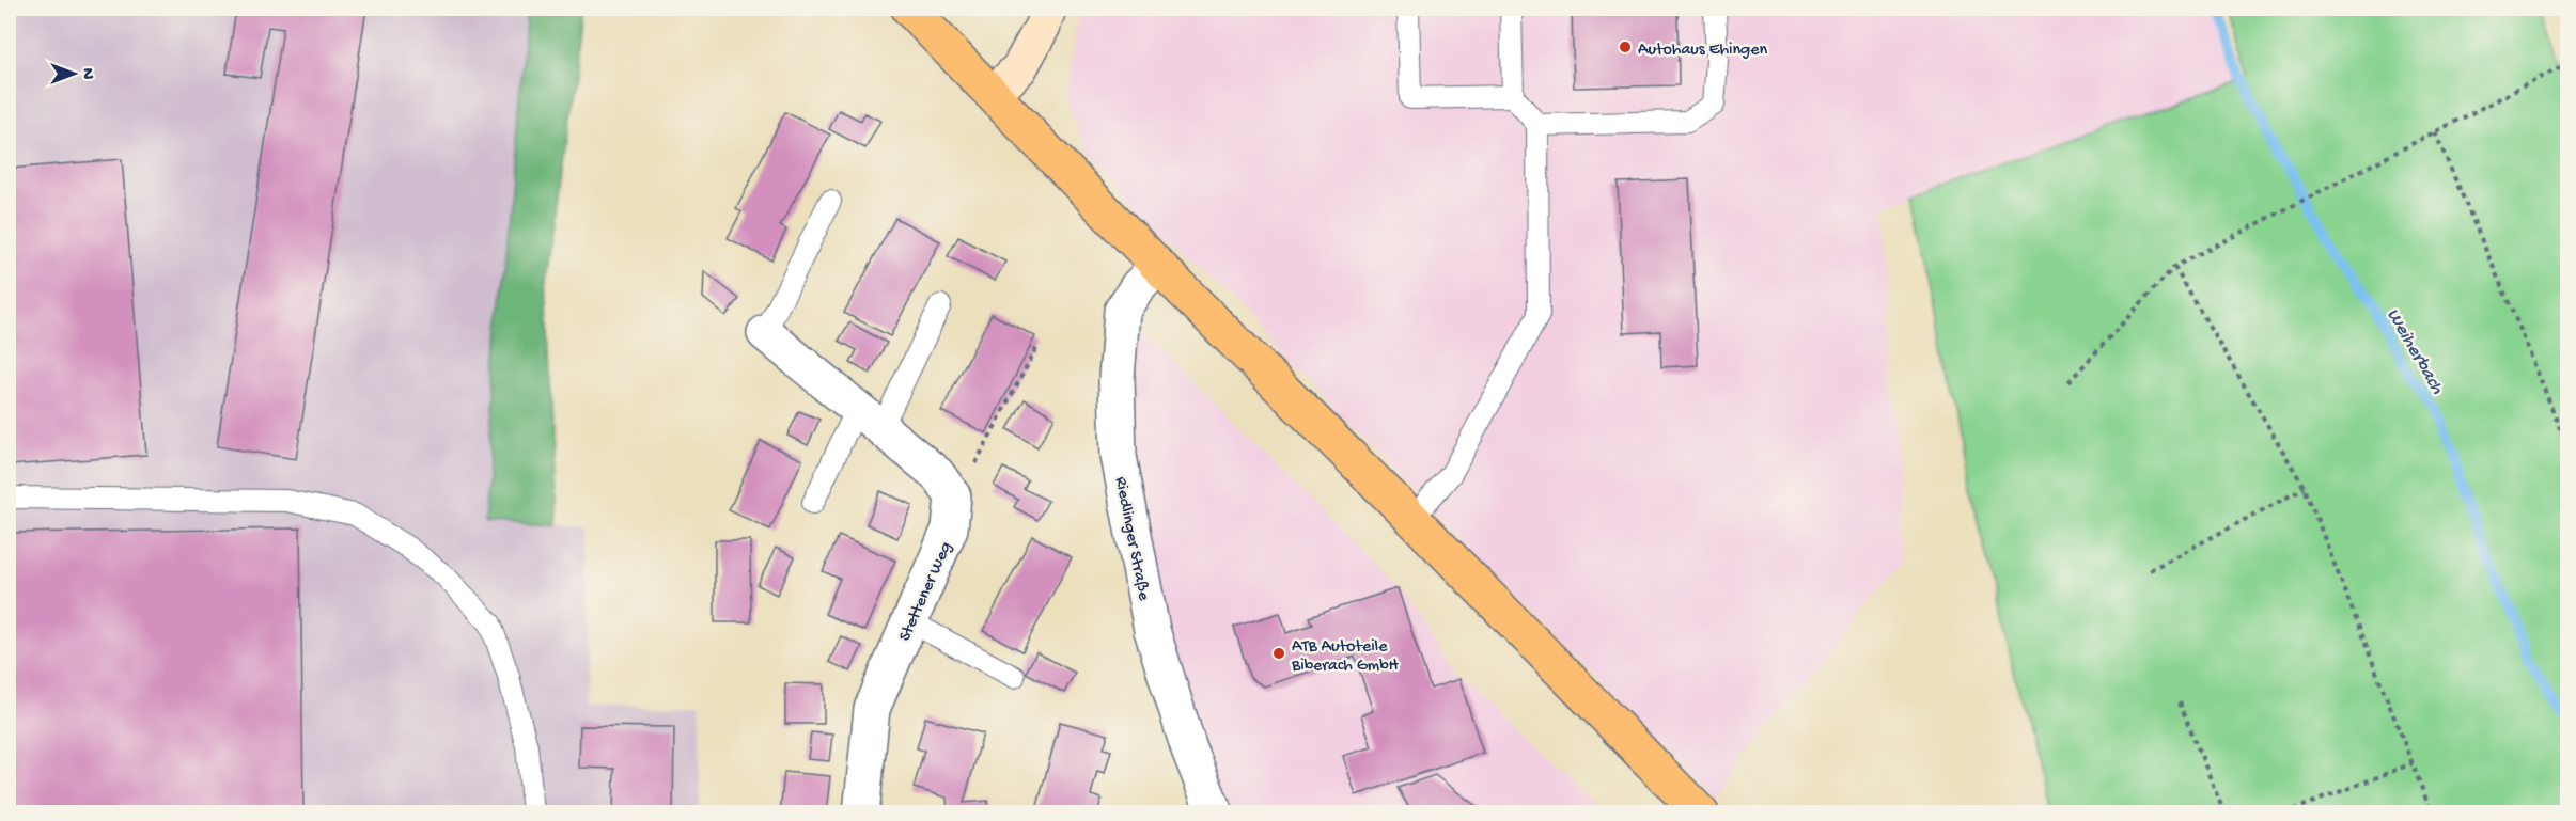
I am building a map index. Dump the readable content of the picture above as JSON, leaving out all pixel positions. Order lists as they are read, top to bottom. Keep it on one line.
{"streets":{"street":["Riedlinger Straße","Stettener Weg"]},"water":["Weiherbach"],"places":["Autohaus Ehingen","ATB Autoteile Biberach GmbH"],"north":"right"}
